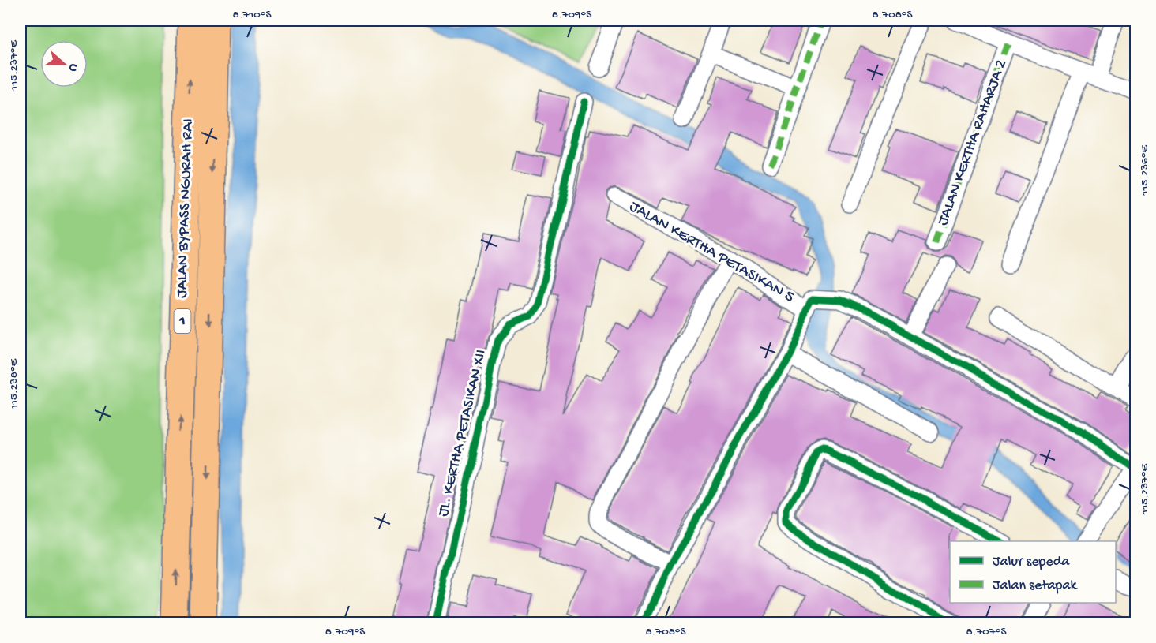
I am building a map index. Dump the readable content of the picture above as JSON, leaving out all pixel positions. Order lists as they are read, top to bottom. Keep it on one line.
{"streets":{"highway":["JALAN BYPASS NGURAH RAI","1"],"street":["JALAN KERTHA RAHARJA 2","JALAN KERTHA PETASIKAN 5","JL. KERTHA PETASIKAN XII"]},"legend":["Jalur sepeda","Jalan setapak"],"north":"right","coordinates":["8.710°S","8.709°S","8.708°S","115.237°E","115.236°E","115.238°E","8.707°S"]}
